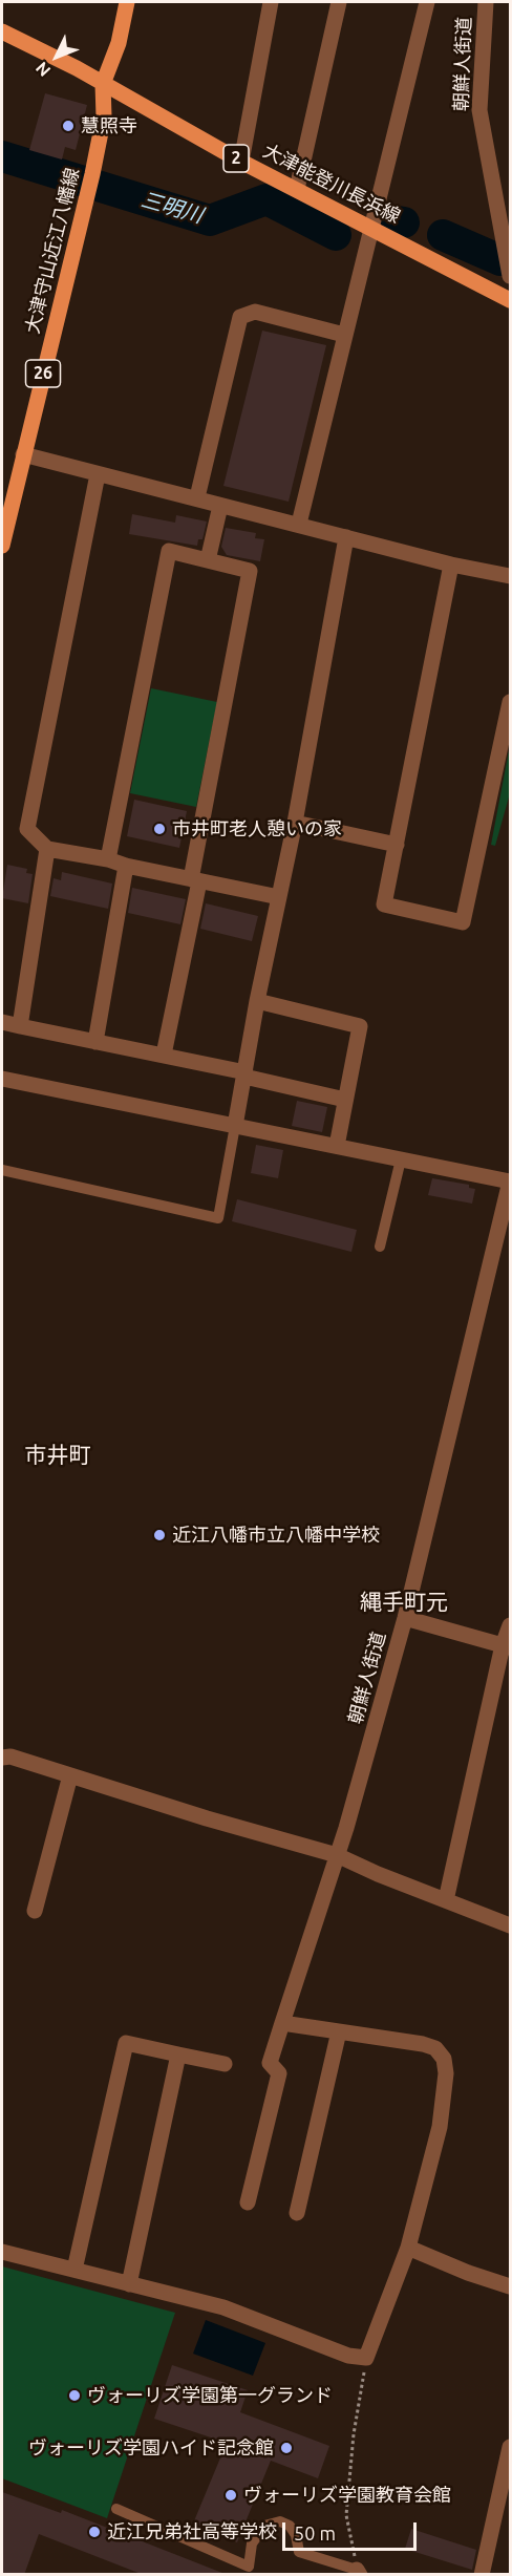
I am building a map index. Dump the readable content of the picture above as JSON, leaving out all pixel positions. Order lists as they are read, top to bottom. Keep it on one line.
{"streets":{"main road":["2","大津能登川長浜線","大津守山近江八幡線","26"],"street":["朝鮮人街道"]},"crossings":[["大津能登川長浜線","大津守山近江八幡線"]],"districts":["市井町","縄手町元"],"water":["三明川"],"places":["慧照寺","市井町老人憩いの家","近江八幡市立八幡中学校","ヴォーリズ学園第一グランド","ヴォーリズ学園ハイド記念館","ヴォーリズ学園教育会館","近江兄弟社高等学校"],"scale_bar":"50 m","north":"bottom left"}
